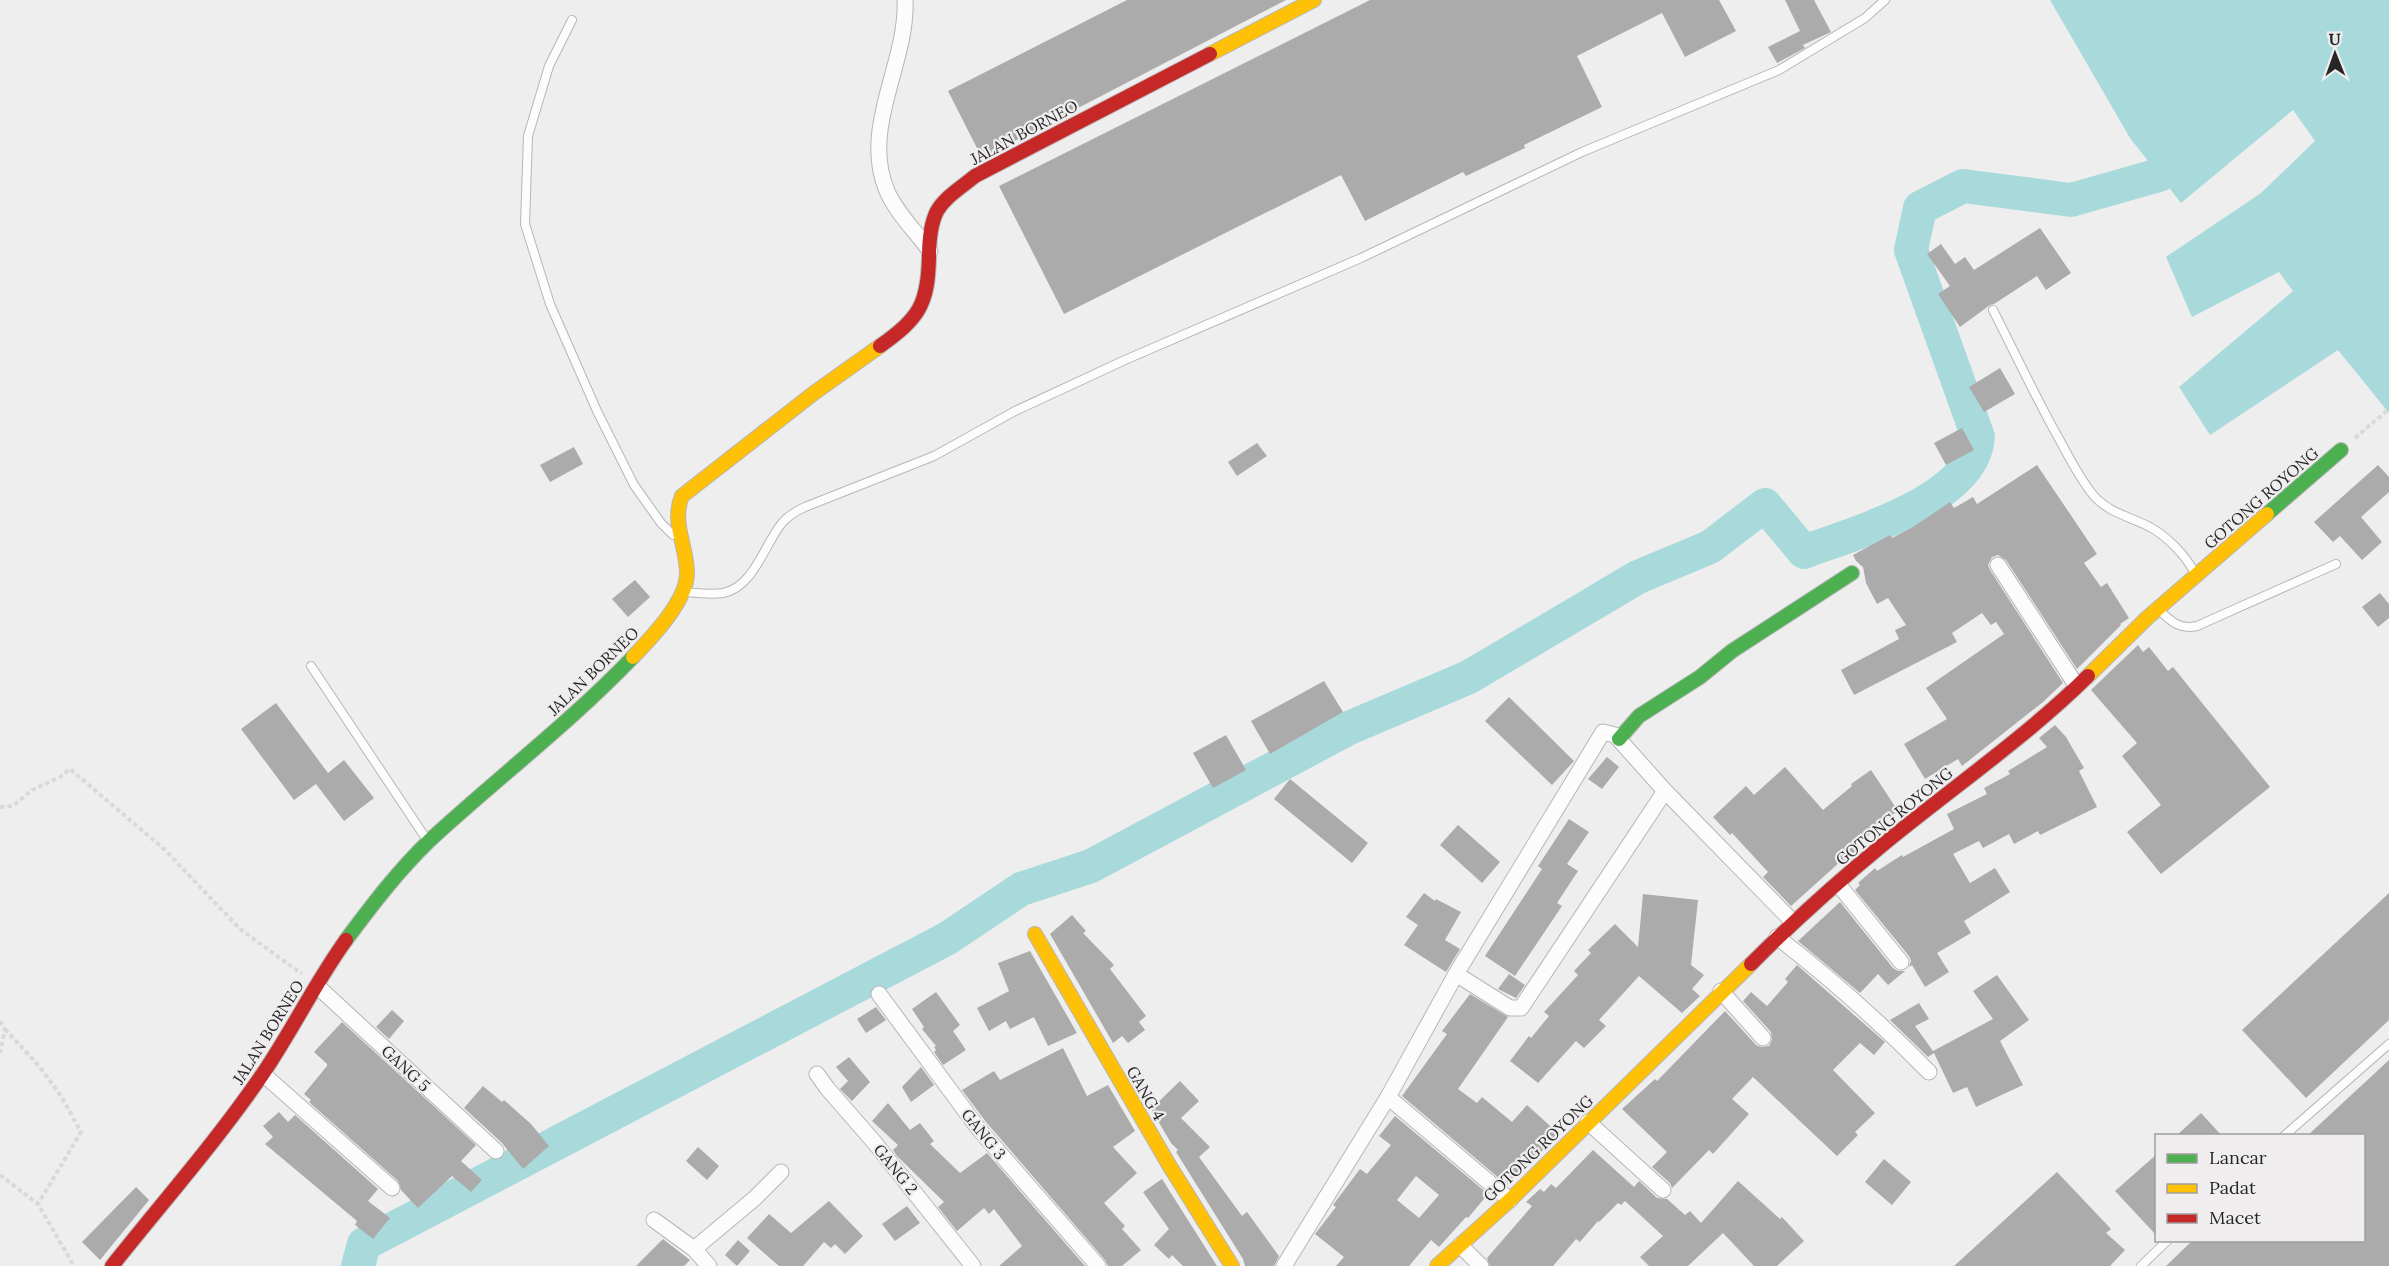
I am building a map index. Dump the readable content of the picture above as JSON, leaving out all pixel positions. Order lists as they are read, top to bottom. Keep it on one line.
{"streets":{"street":["JALAN BORNEO","GOTONG ROYONG","GANG 5","GANG 4","GANG 3","GANG 2"]},"crossings":[["JALAN BORNEO","GANG 5"]],"legend":["Lancar","Padat","Macet"],"north":"top"}
